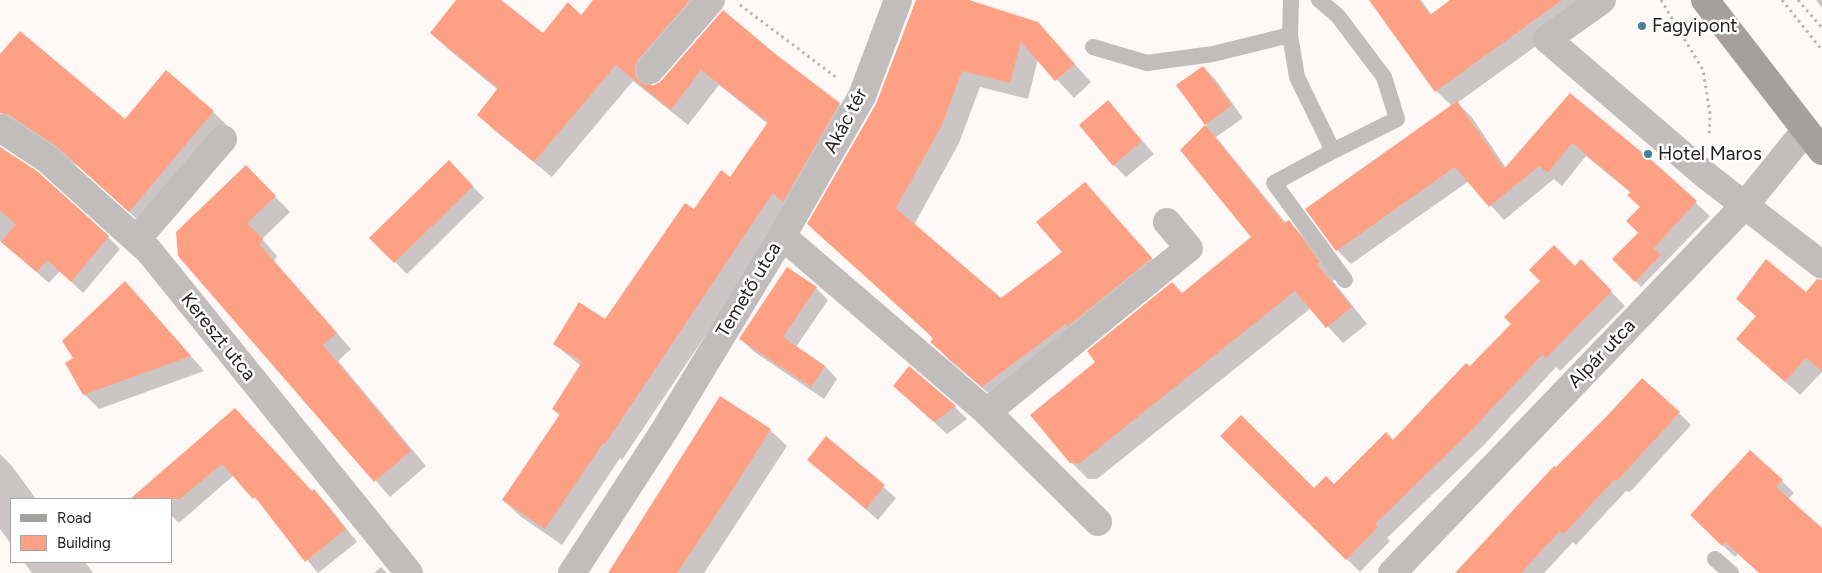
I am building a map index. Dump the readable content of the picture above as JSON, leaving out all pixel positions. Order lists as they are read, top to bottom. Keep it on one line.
{"streets":{"street":["Akác tér","Temető utca","Kereszt utca","Alpár utca"]},"crossings":[["Akác tér","Temető utca"]],"places":["Fagyipont","Hotel Maros"],"legend":["Road","Building"]}
